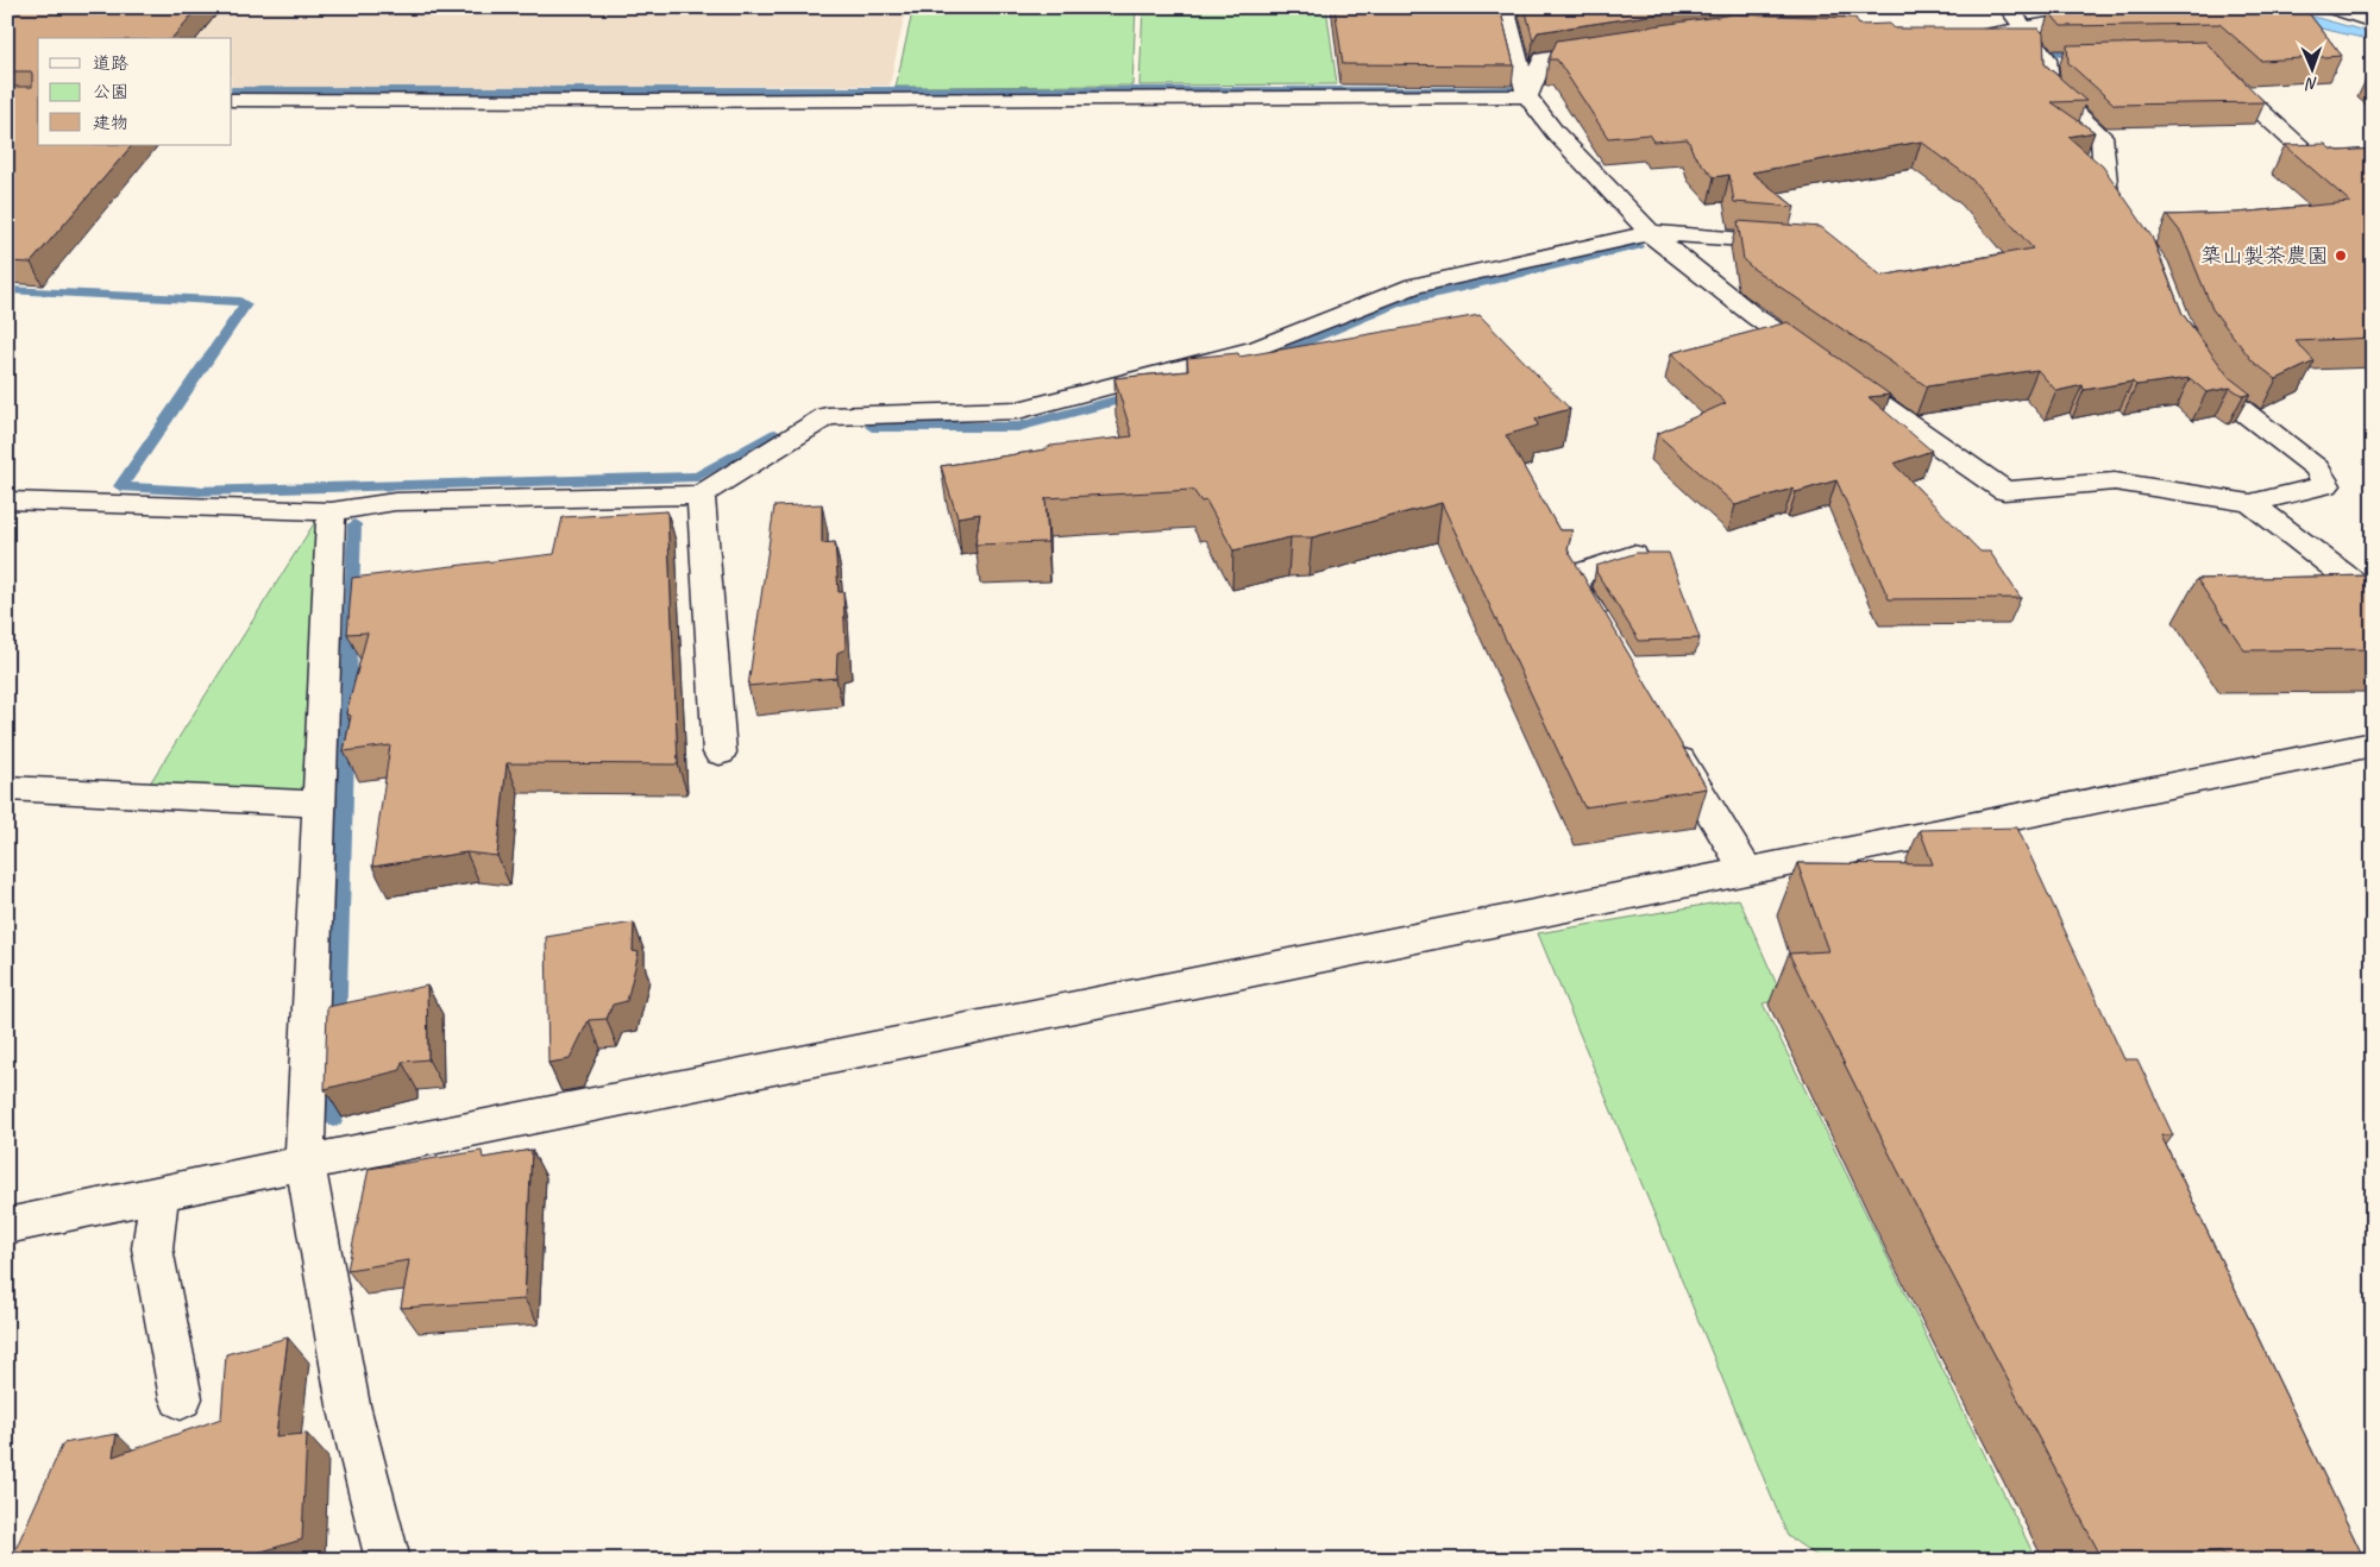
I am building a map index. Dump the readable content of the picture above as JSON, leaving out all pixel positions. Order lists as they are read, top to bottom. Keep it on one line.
{"places":["築山製茶農園"],"legend":["道路","公園","建物"],"north":"bottom"}
